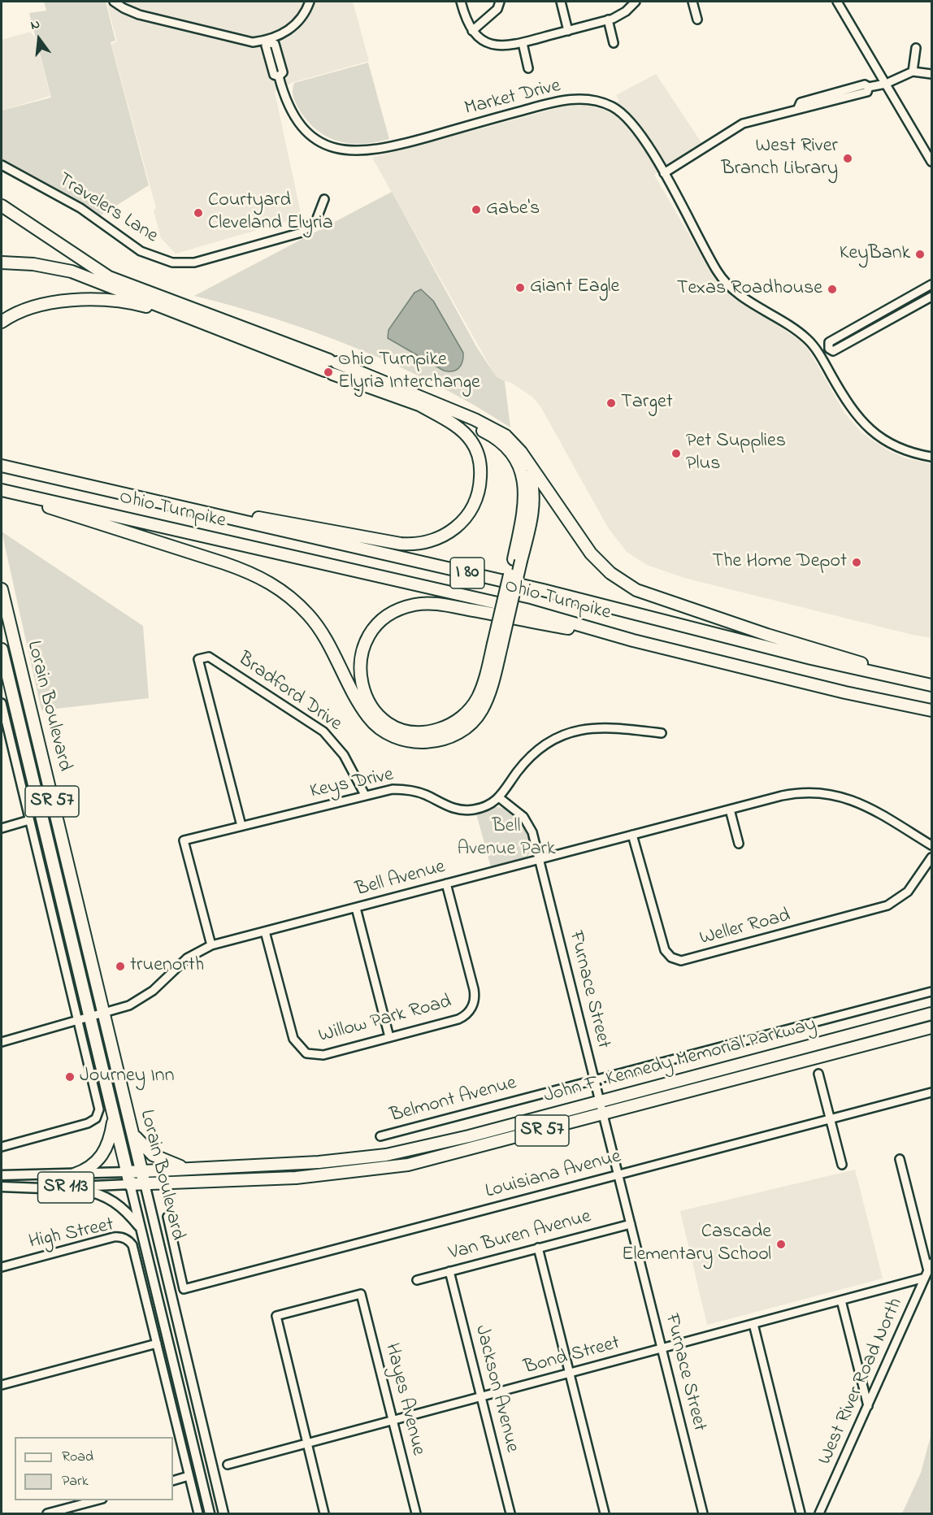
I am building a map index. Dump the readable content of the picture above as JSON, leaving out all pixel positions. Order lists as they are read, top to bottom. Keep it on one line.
{"streets":{"highway":["Ohio Turnpike","I 80","Lorain Boulevard","SR 57","John F. Kennedy Memorial Parkway","SR 113"],"street":["Market Drive","Travelers Lane","Bradford Drive","Keys Drive","Bell Avenue","Weller Road","Furnace Street","Willow Park Road","Belmont Avenue","Louisiana Avenue","High Street","Van Buren Avenue","Bond Street","West River Road North","Jackson Avenue","Hayes Avenue"]},"crossings":[["Bradford Drive","Keys Drive"],["Lorain Boulevard","SR 57"],["Lorain Boulevard","Bell Avenue"],["Lorain Boulevard","John F. Kennedy Memorial Parkway"],["Keys Drive","Bell Avenue"],["Keys Drive","Furnace Street"],["SR 57","John F. Kennedy Memorial Parkway"],["Bell Avenue","Weller Road"],["Bell Avenue","Furnace Street"],["Bell Avenue","Willow Park Road"],["Furnace Street","John F. Kennedy Memorial Parkway"],["Furnace Street","Belmont Avenue"],["Furnace Street","Louisiana Avenue"],["Furnace Street","Van Buren Avenue"],["Furnace Street","Bond Street"],["Van Buren Avenue","Jackson Avenue"],["Bond Street","West River Road North"],["Bond Street","Jackson Avenue"],["Bond Street","Hayes Avenue"]],"parks":["Bell Avenue Park"],"places":["West River Branch Library","Gabe's","Courtyard Cleveland Elyria","KeyBank","Giant Eagle","Texas Roadhouse","Ohio Turnpike Elyria Interchange","Target","Pet Supplies Plus","The Home Depot","truenorth","Journey Inn","Cascade Elementary School"],"legend":["Road","Park"],"north":"top"}
